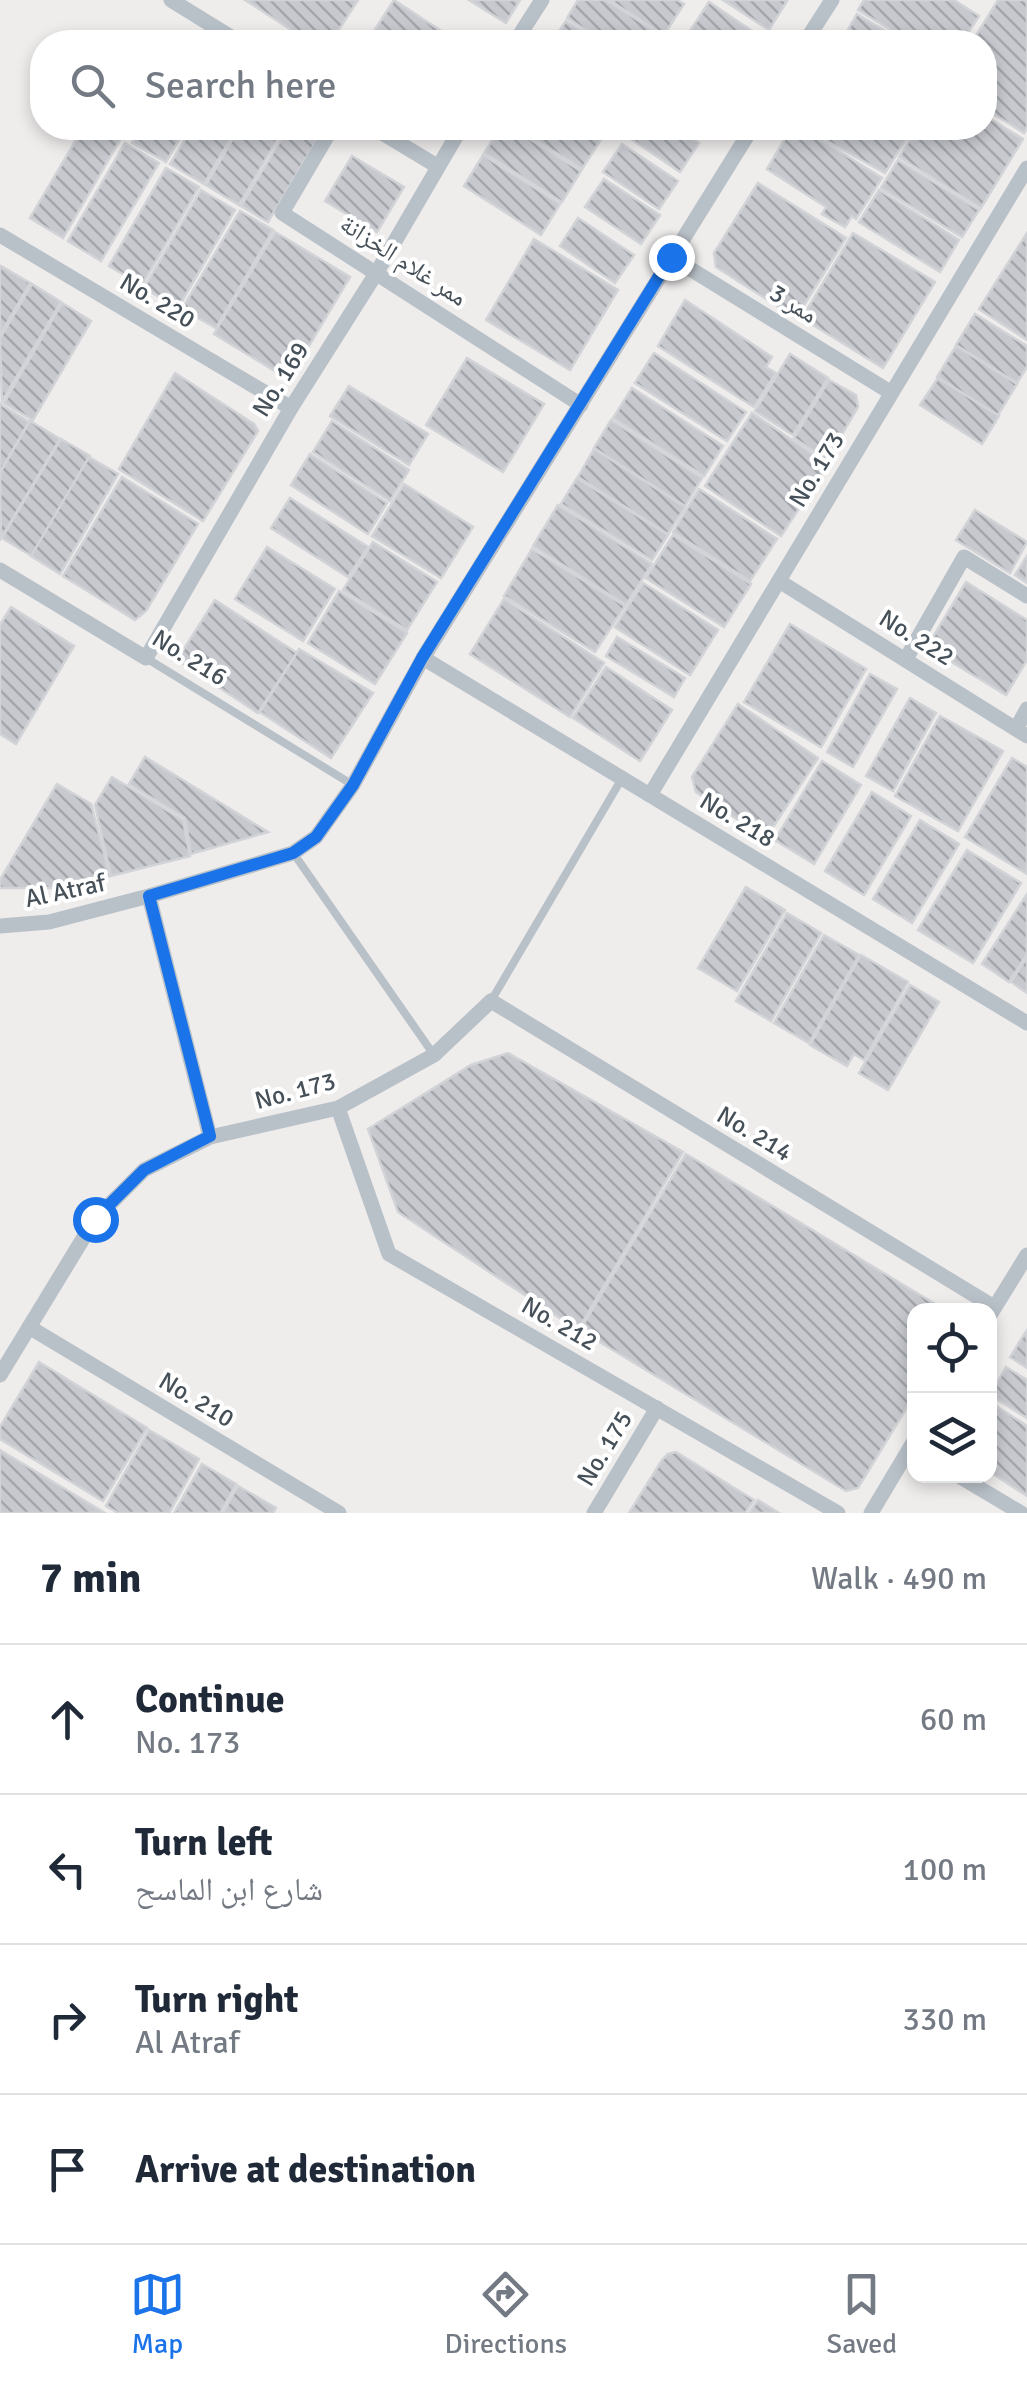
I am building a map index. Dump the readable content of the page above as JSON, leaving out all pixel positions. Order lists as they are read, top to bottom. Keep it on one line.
{"streets":{"street":["ممر غلام الخزانة","No. 220","ممر 3","No. 169","No. 173","No. 222","No. 216","No. 218","Al Atraf","No. 214","No. 212","No. 210","No. 175"]},"crossings":[["ممر غلام الخزانة","No. 169"],["ممر غلام الخزانة","Al Atraf"],["No. 220","No. 169"],["ممر 3","No. 173"],["ممر 3","Al Atraf"],["No. 169","No. 216"],["No. 173","No. 222"],["No. 173","No. 218"],["No. 173","No. 214"],["No. 173","No. 212"],["No. 173","No. 210"],["No. 216","Al Atraf"],["No. 218","Al Atraf"],["No. 212","No. 175"]],"page":{"search":"Search here","heading":["7 min","Walk · 490 m"],"list":[["Continue","No. 173","60 m"],["Turn left","شارع ابن الماسح","100 m"],["Turn right","Al Atraf","330 m"],"Arrive at destination"],"nav":["Map","Directions","Saved"]}}
